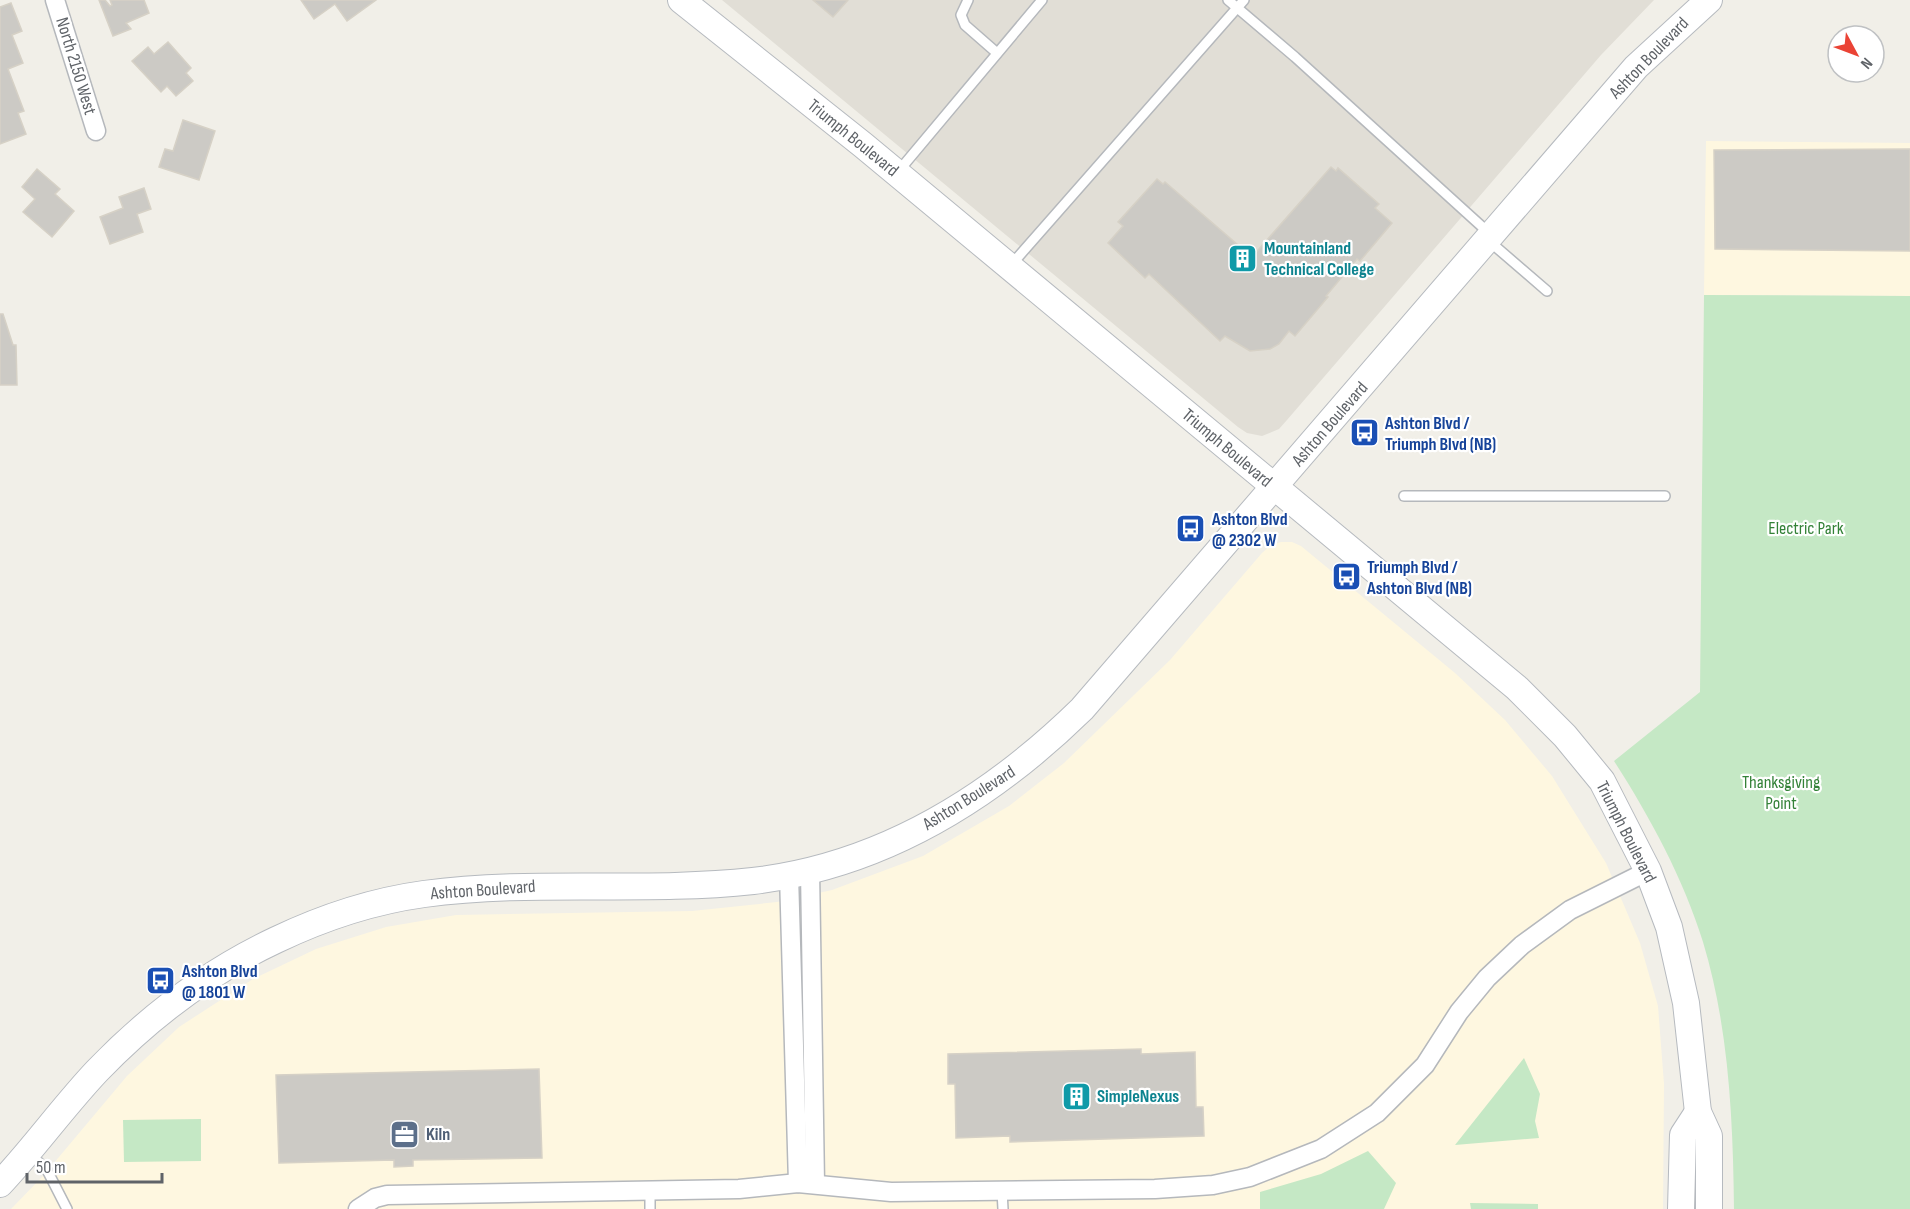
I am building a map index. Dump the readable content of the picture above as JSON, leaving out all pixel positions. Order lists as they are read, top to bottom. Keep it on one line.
{"streets":{"street":["Ashton Boulevard","North 2150 West","Triumph Boulevard"]},"crossings":[["Ashton Boulevard","Triumph Boulevard"]],"parks":["Electric Park","Thanksgiving Point"],"places":{"building":["Mountainland Technical College","SimpleNexus"],"bus stop":["Ashton Blvd / Triumph Blvd (NB)","Ashton Blvd @ 2302 W","Triumph Blvd / Ashton Blvd (NB)","Ashton Blvd @ 1801 W"],"office":["Kiln"]},"scale_bar":"50 m","north":"bottom right"}
